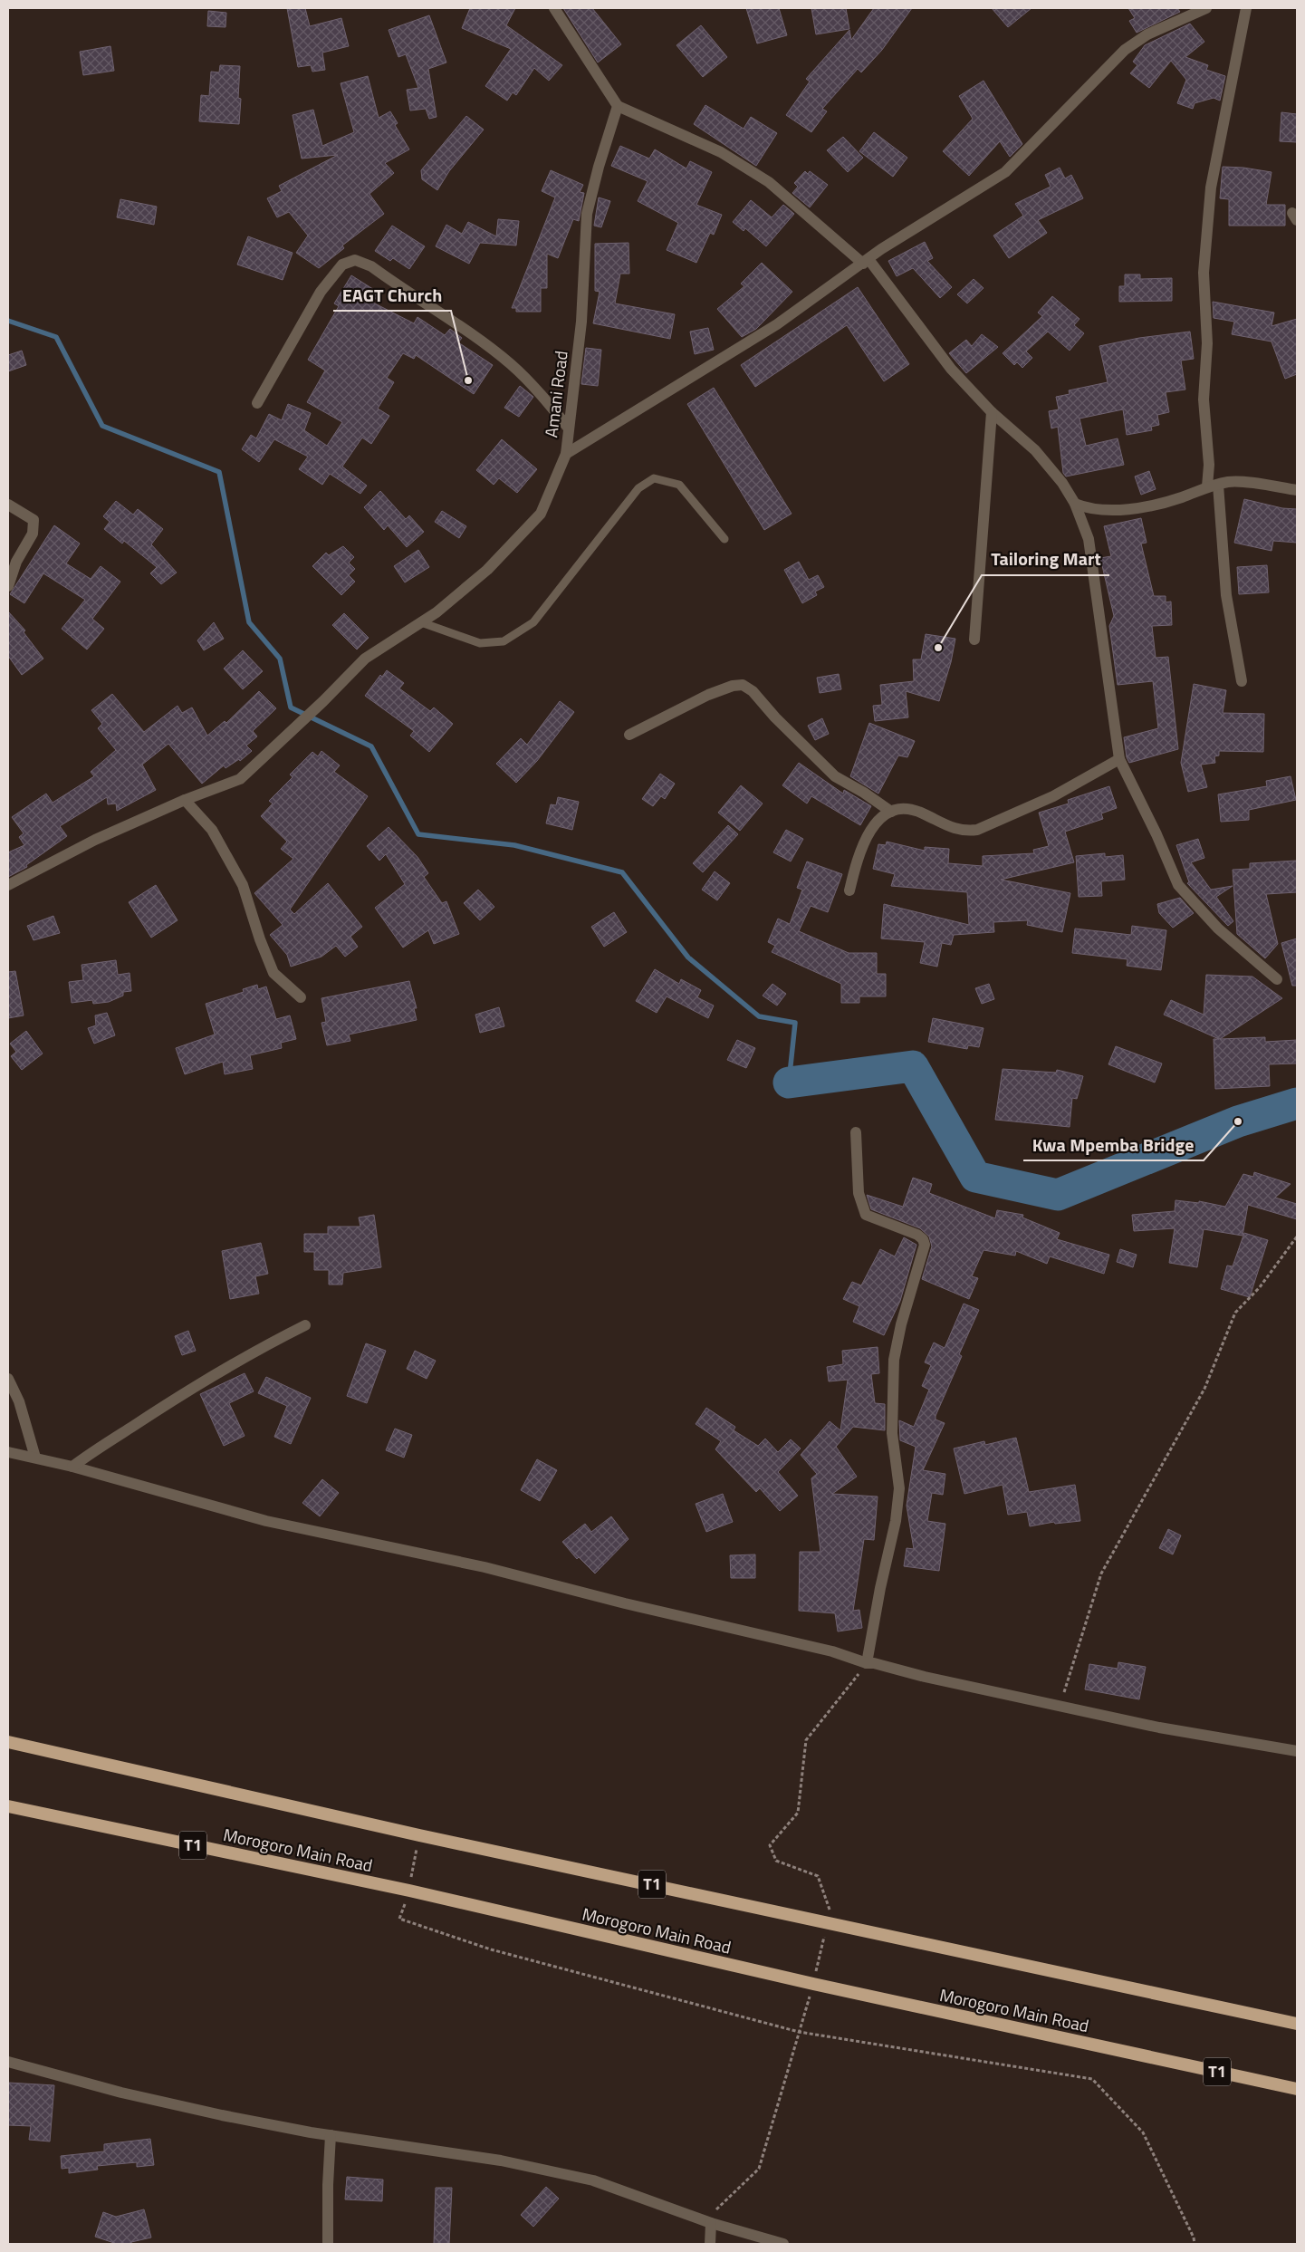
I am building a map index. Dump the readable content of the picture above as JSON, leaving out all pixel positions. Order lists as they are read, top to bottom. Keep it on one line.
{"streets":{"highway":["T1","Morogoro Main Road"],"street":["Amani Road"]},"places":["EAGT Church","Tailoring Mart","Kwa Mpemba Bridge"]}
